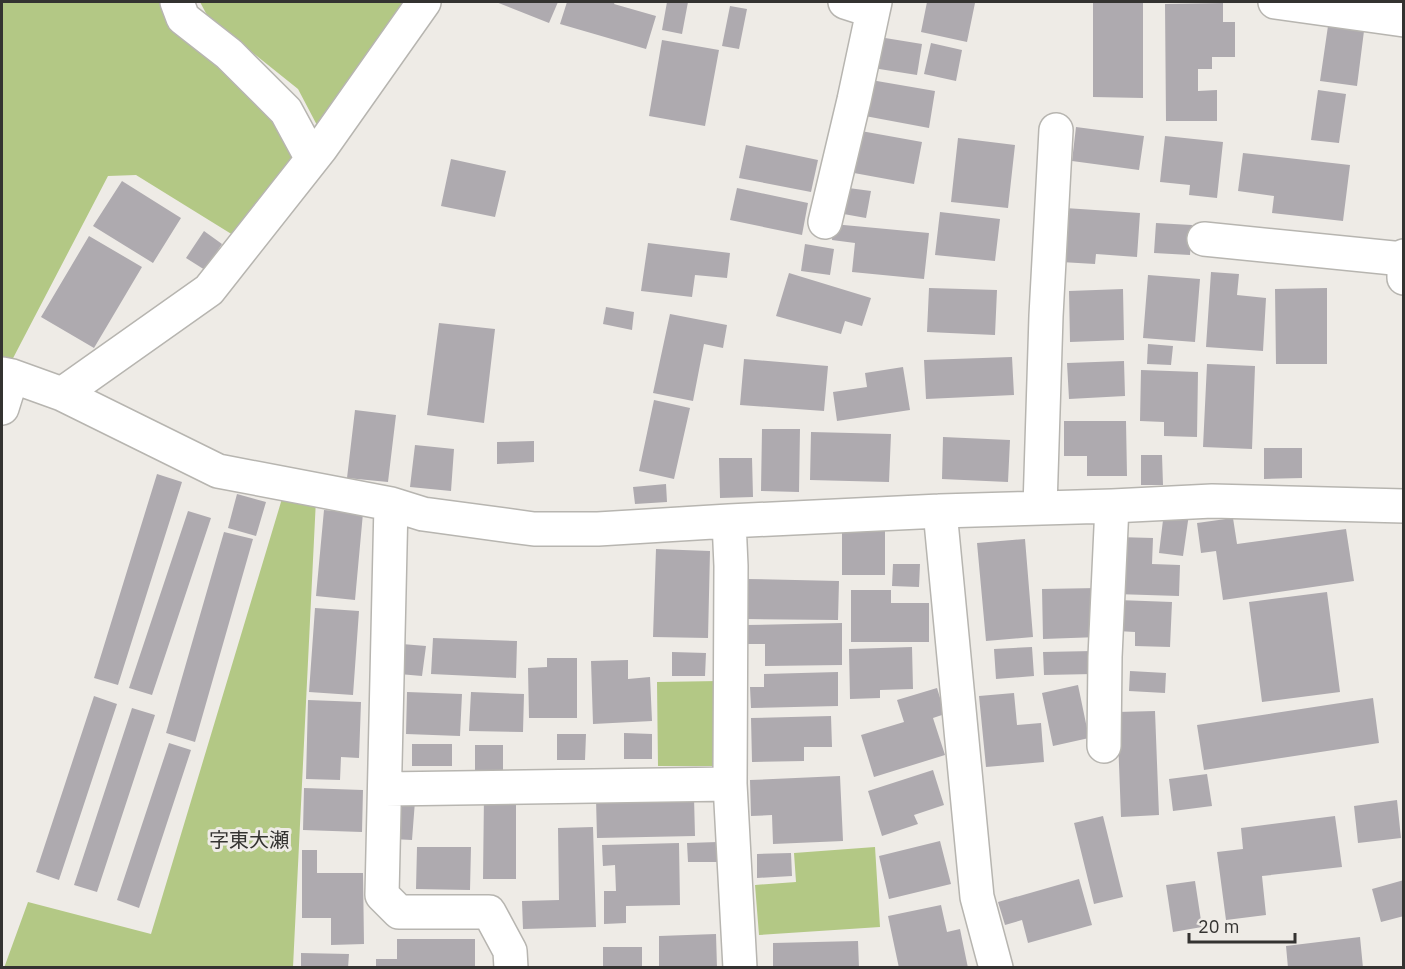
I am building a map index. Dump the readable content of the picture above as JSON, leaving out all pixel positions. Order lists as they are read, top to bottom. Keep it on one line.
{"districts":["字東大瀬"],"scale_bar":"20 m"}
